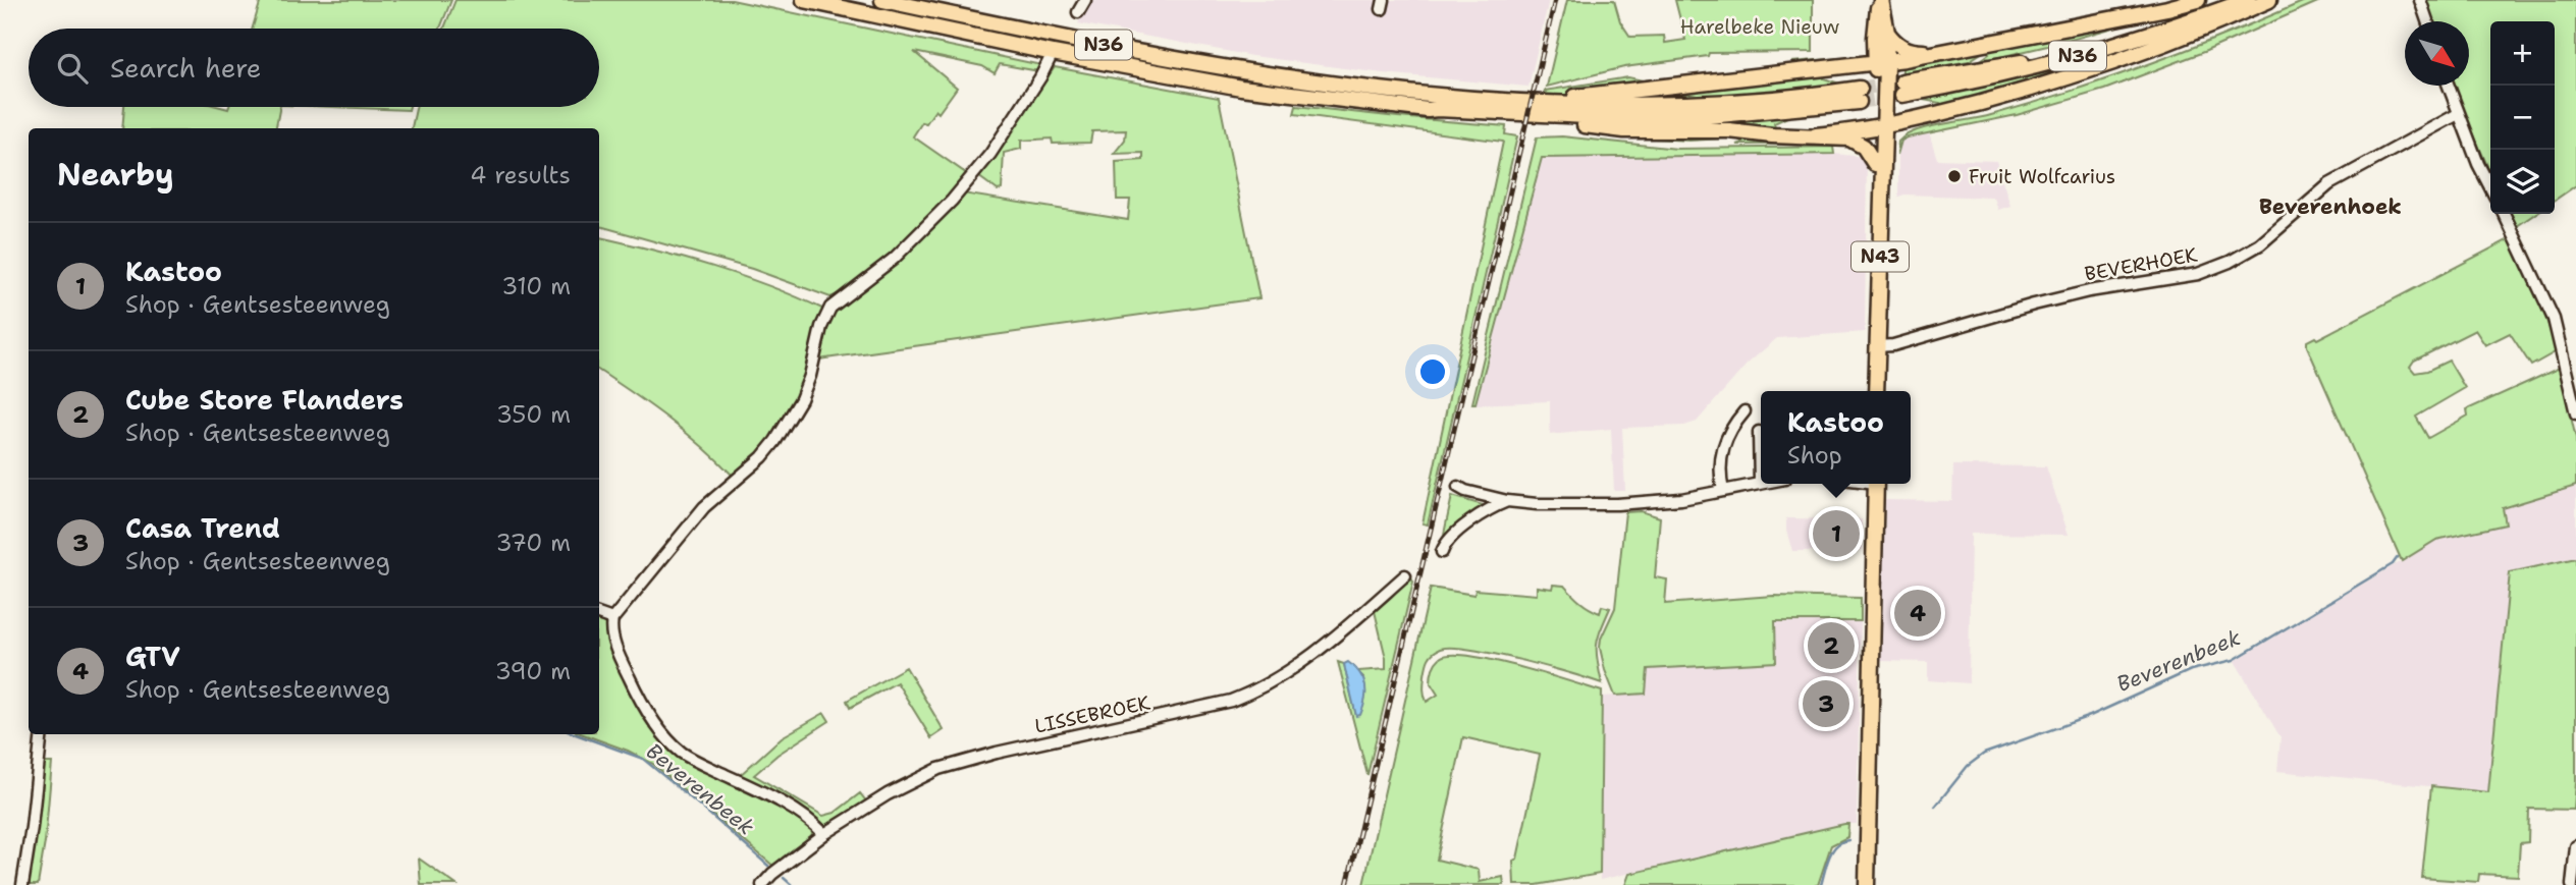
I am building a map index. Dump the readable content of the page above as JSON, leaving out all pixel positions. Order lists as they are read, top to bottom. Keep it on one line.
{"streets":{"main road":["N36","N43"],"street":["BEVERHOEK","LISSEBROEK"]},"crossings":[["N43","BEVERHOEK"]],"districts":["Beverenhoek"],"water":["Beverenbeek"],"parks":["Harelbeke Nieuw"],"places":["Fruit Wolfcarius"],"north":"bottom right","page":{"map_buttons":["+","−"],"search":"Search here","heading":["Nearby","4 results"],"list":[{"mark":"1","name":"Kastoo","note":"Shop · Gentsesteenweg","value":"310 m"},{"mark":"2","name":"Cube Store Flanders","note":"Shop · Gentsesteenweg","value":"350 m"},{"mark":"3","name":"Casa Trend","note":"Shop · Gentsesteenweg","value":"370 m"},{"mark":"4","name":"GTV","note":"Shop · Gentsesteenweg","value":"390 m"}],"popup":["Kastoo","Shop"],"pins":["1","4","2","3"]}}
